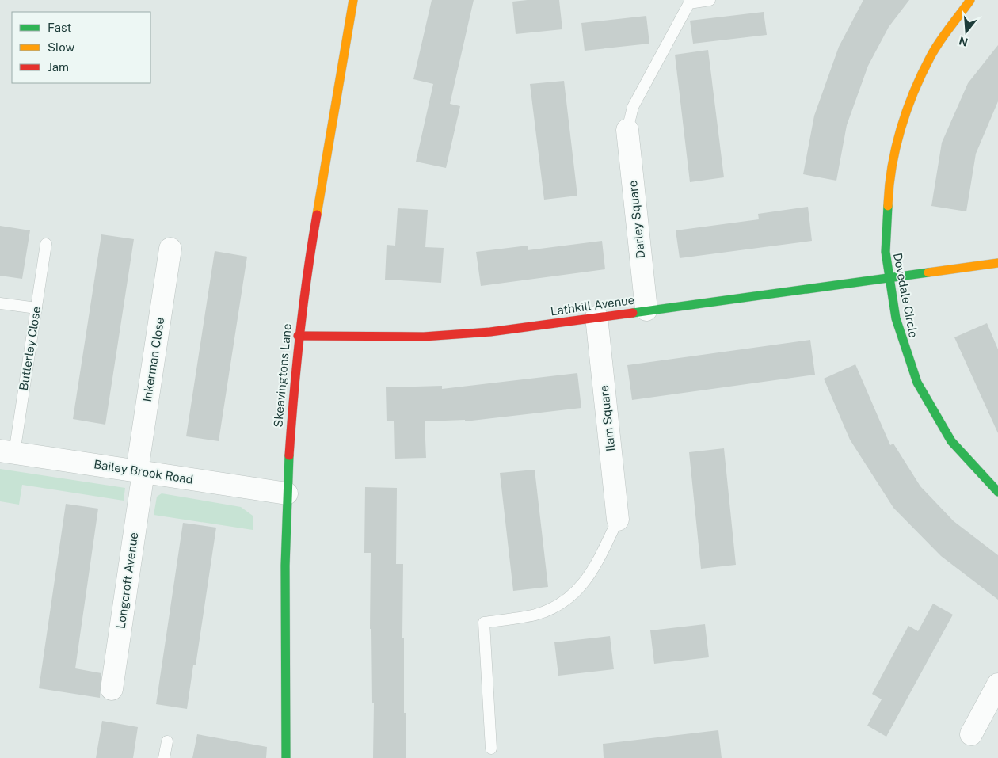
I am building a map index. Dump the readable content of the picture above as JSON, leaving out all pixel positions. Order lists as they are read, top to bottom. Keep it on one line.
{"streets":{"street":["Darley Square","Dovedale Circle","Lathkill Avenue","Inkerman Close","Skeavingtons Lane","Ilam Square","Bailey Brook Road","Longcroft Avenue"],"lane":["Butterley Close"]},"crossings":[["Darley Square","Lathkill Avenue"],["Dovedale Circle","Lathkill Avenue"],["Lathkill Avenue","Skeavingtons Lane"],["Lathkill Avenue","Ilam Square"],["Butterley Close","Bailey Brook Road"],["Inkerman Close","Bailey Brook Road"],["Inkerman Close","Longcroft Avenue"],["Skeavingtons Lane","Bailey Brook Road"],["Bailey Brook Road","Longcroft Avenue"]],"legend":["Fast","Slow","Jam"],"north":"bottom"}
